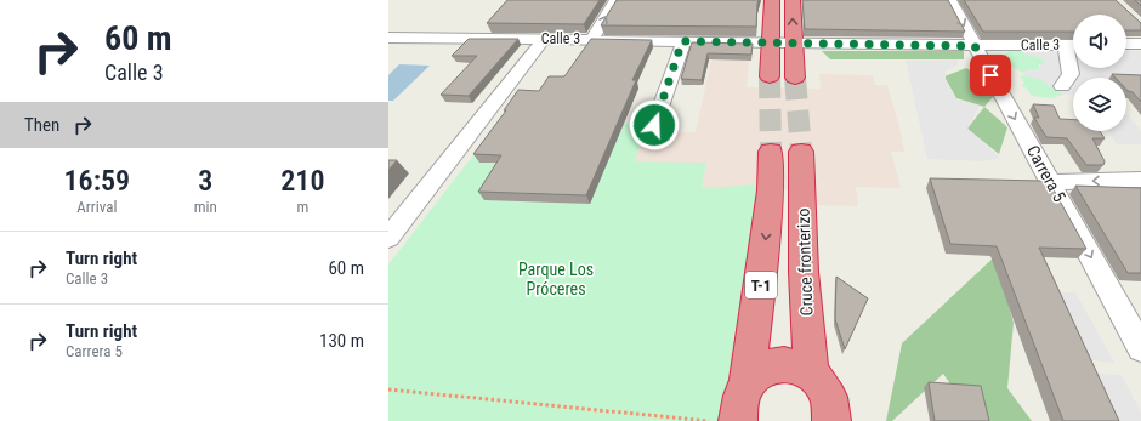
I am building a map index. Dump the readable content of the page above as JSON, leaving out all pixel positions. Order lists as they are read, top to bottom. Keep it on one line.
{"streets":{"highway":["Cruce fronterizo","T-1"],"street":["Calle 3","Carrera 5"]},"crossings":[["Calle 3","Carrera 5"]],"one_way":["Carrera 5"],"parks":["Parque Los Próceres"],"page":{"turn":["60 m","Calle 3"],"then":"Then","eta":["16:59","Arrival","3","min","210","m"],"list":[{"name":"Turn right","note":"Calle 3","value":"60 m"},{"name":"Turn right","note":"Carrera 5","value":"130 m"}]}}
